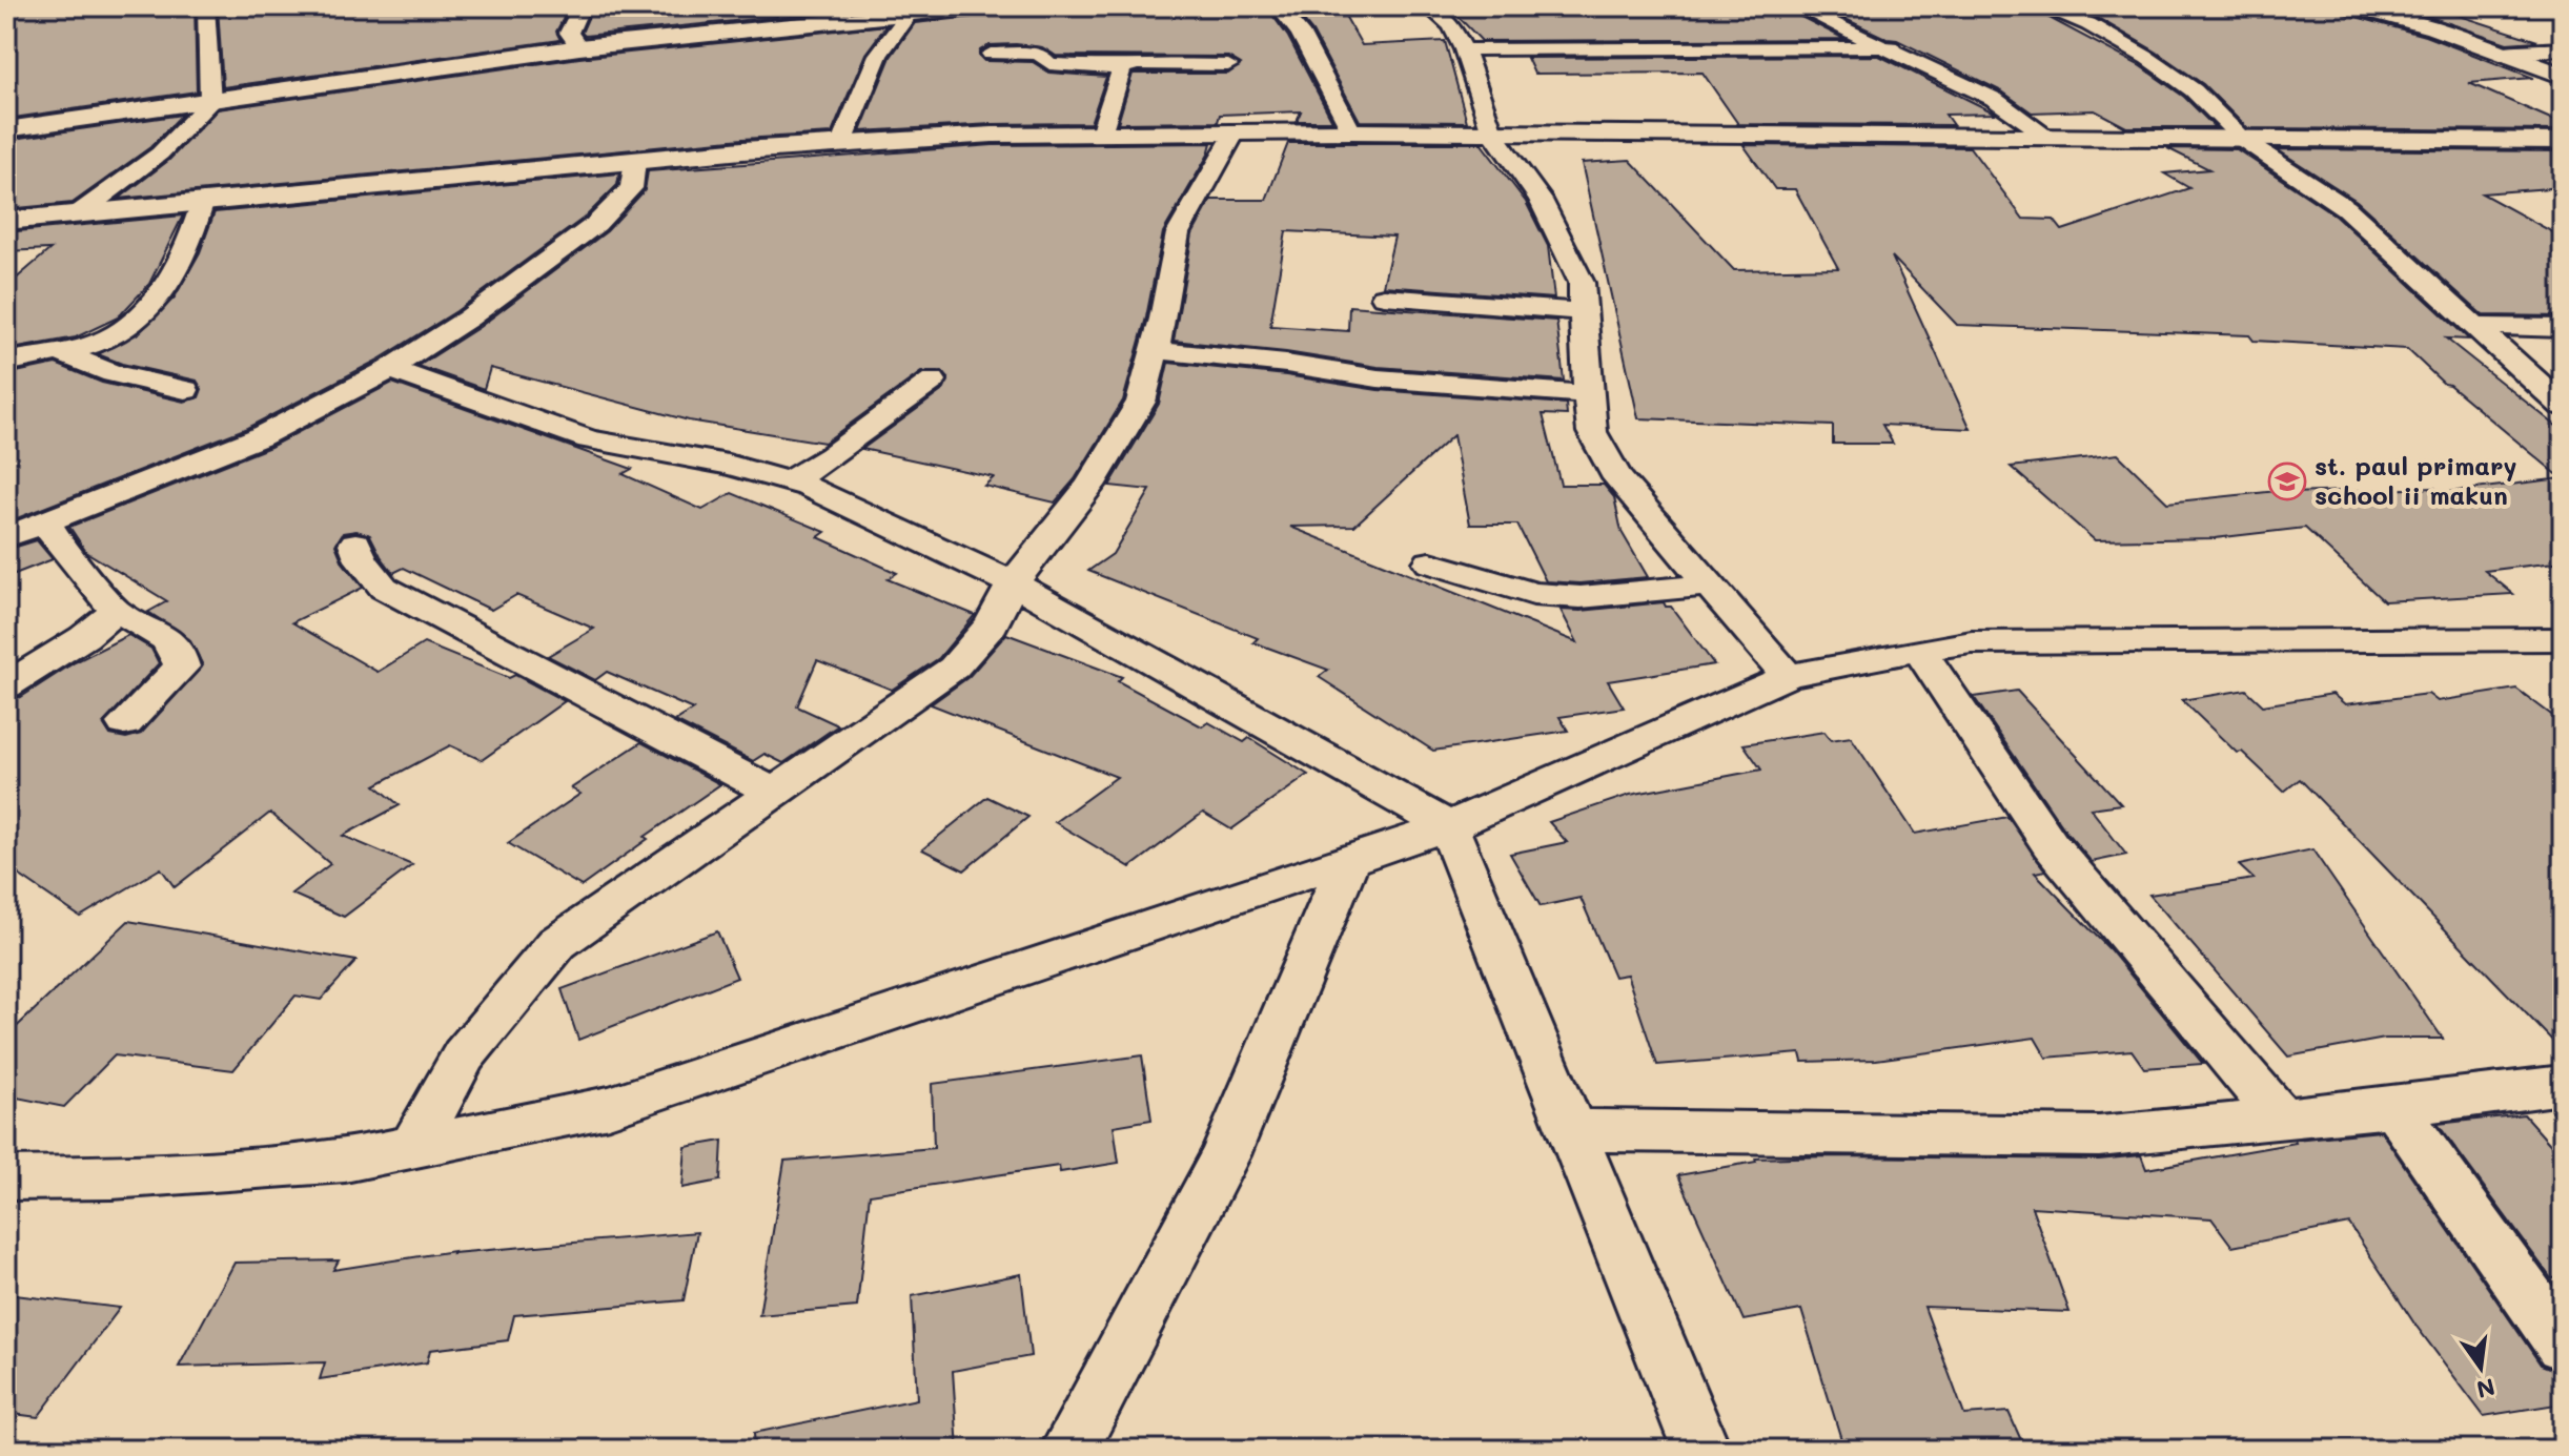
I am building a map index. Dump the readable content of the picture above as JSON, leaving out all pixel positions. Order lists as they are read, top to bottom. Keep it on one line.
{"places":{"school or university":["st. paul primary school ii makun"]},"north":"bottom"}
